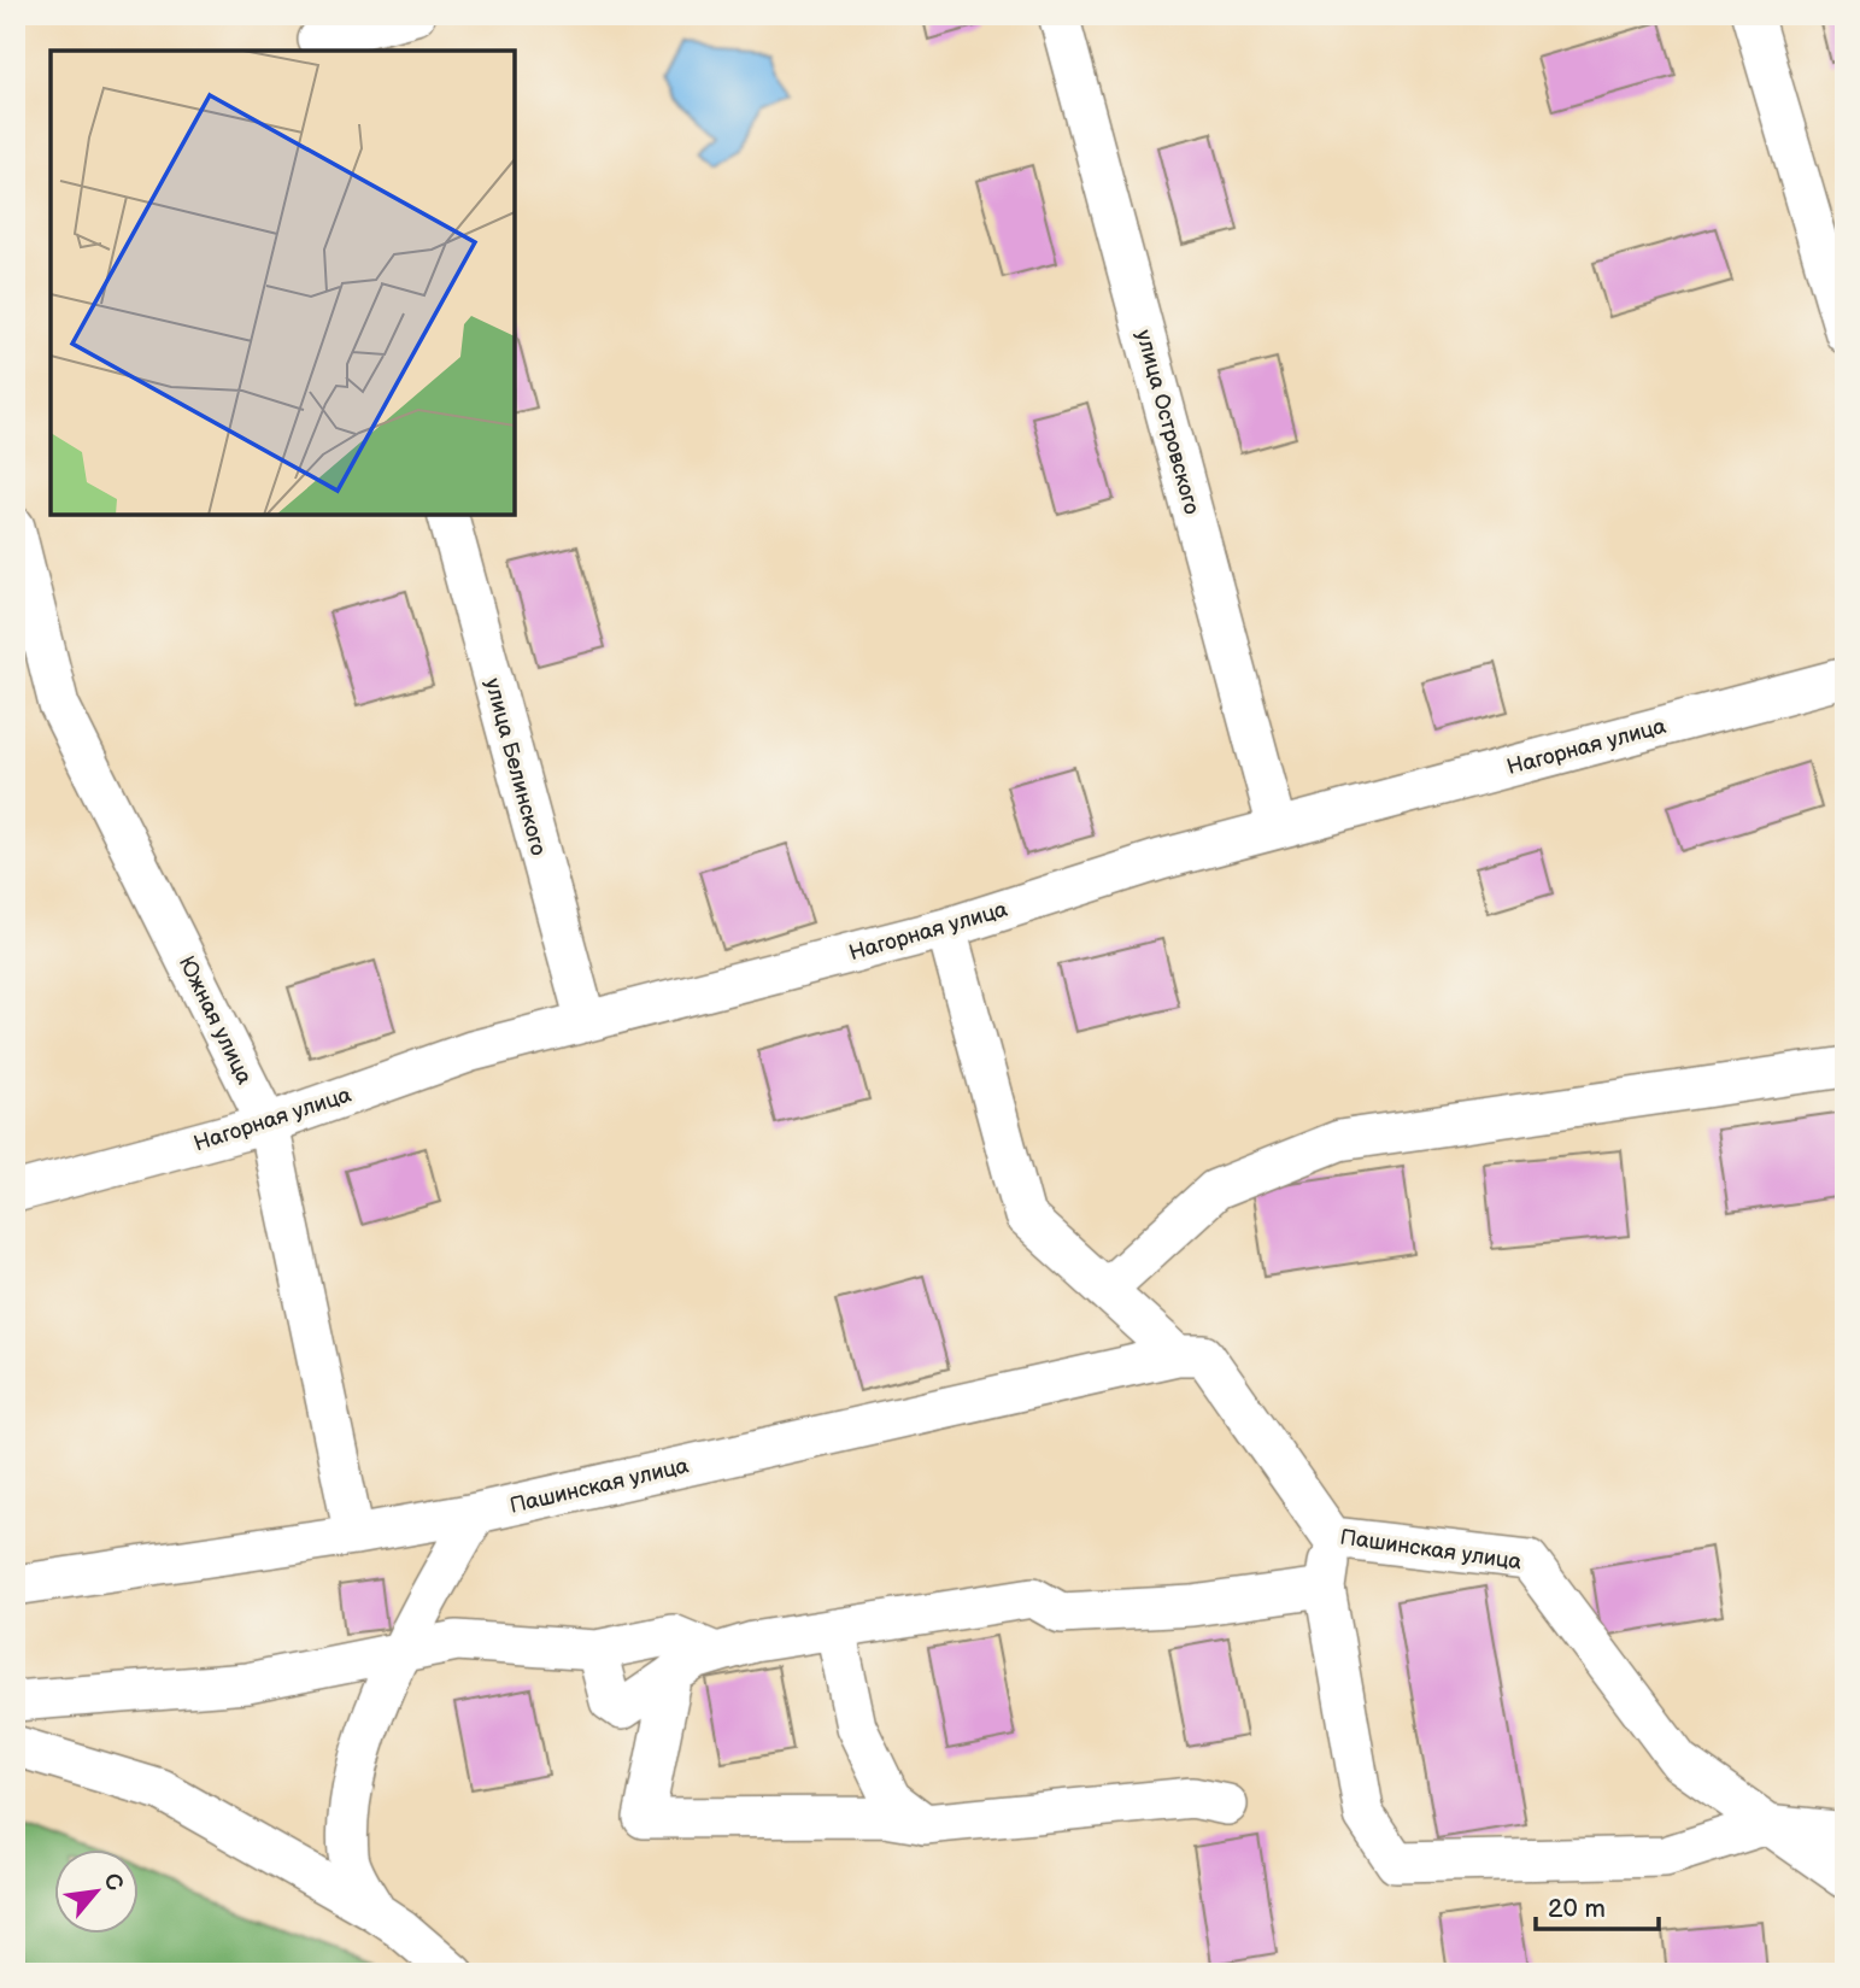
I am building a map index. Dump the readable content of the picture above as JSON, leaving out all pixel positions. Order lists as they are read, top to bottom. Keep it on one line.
{"streets":{"street":["улица Островского","Нагорная улица","улица Белинского","Южная улица","Пашинская улица"]},"crossings":[["улица Островского","Нагорная улица"],["Нагорная улица","улица Белинского"],["Нагорная улица","Южная улица"],["Нагорная улица","Пашинская улица"],["Южная улица","Пашинская улица"]],"scale_bar":"20 m","north":"top right"}
